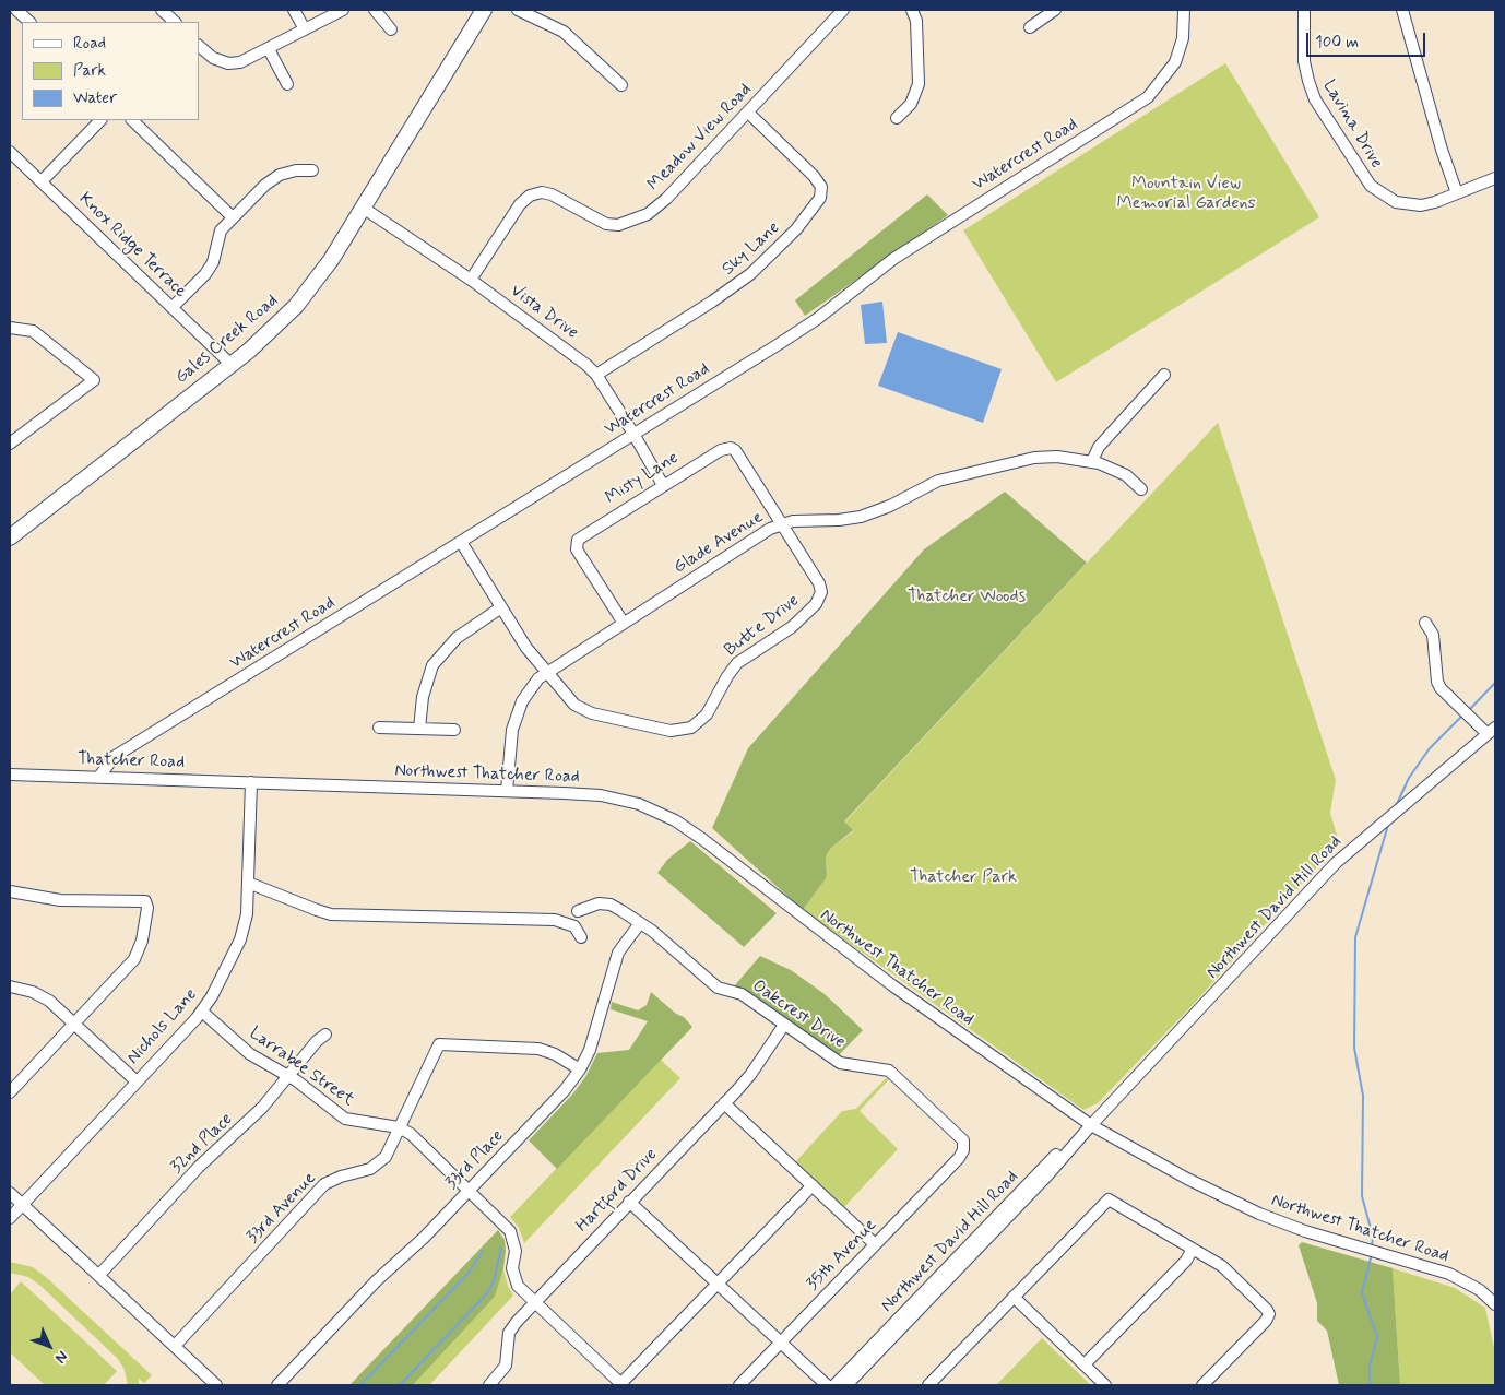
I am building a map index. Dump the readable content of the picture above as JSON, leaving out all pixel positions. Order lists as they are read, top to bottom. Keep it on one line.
{"streets":{"main road":["Gales Creek Road"],"street":["Lavina Drive","Meadow View Road","Watercrest Road","Knox Ridge Terrace","Sky Lane","Vista Drive","Misty Lane","Glade Avenue","Butte Drive","Thatcher Road","Northwest Thatcher Road","Northwest David Hill Road","Oakcrest Drive","Nichols Lane","Larrabee Street","32nd Place","33rd Place","Hartford Drive","33rd Avenue","35th Avenue"]},"crossings":[["Meadow View Road","Sky Lane"],["Meadow View Road","Vista Drive"],["Watercrest Road","Vista Drive"],["Watercrest Road","Butte Drive"],["Watercrest Road","Thatcher Road"],["Knox Ridge Terrace","Gales Creek Road"],["Sky Lane","Vista Drive"],["Vista Drive","Gales Creek Road"],["Vista Drive","Misty Lane"],["Misty Lane","Glade Avenue"],["Misty Lane","Butte Drive"],["Glade Avenue","Butte Drive"],["Glade Avenue","Northwest Thatcher Road"],["Thatcher Road","Northwest Thatcher Road"],["Thatcher Road","Nichols Lane"],["Northwest Thatcher Road","Northwest David Hill Road"],["Northwest Thatcher Road","Nichols Lane"],["Oakcrest Drive","33rd Place"],["Oakcrest Drive","Hartford Drive"],["Oakcrest Drive","35th Avenue"],["Nichols Lane","Larrabee Street"],["Larrabee Street","32nd Place"],["Larrabee Street","33rd Place"],["Larrabee Street","Hartford Drive"],["Larrabee Street","33rd Avenue"],["33rd Place","33rd Avenue"]],"parks":["Mountain View Memorial Gardens","Thatcher Woods","Thatcher Park"],"legend":["Road","Park","Water"],"scale_bar":"100 m","north":"bottom right"}
